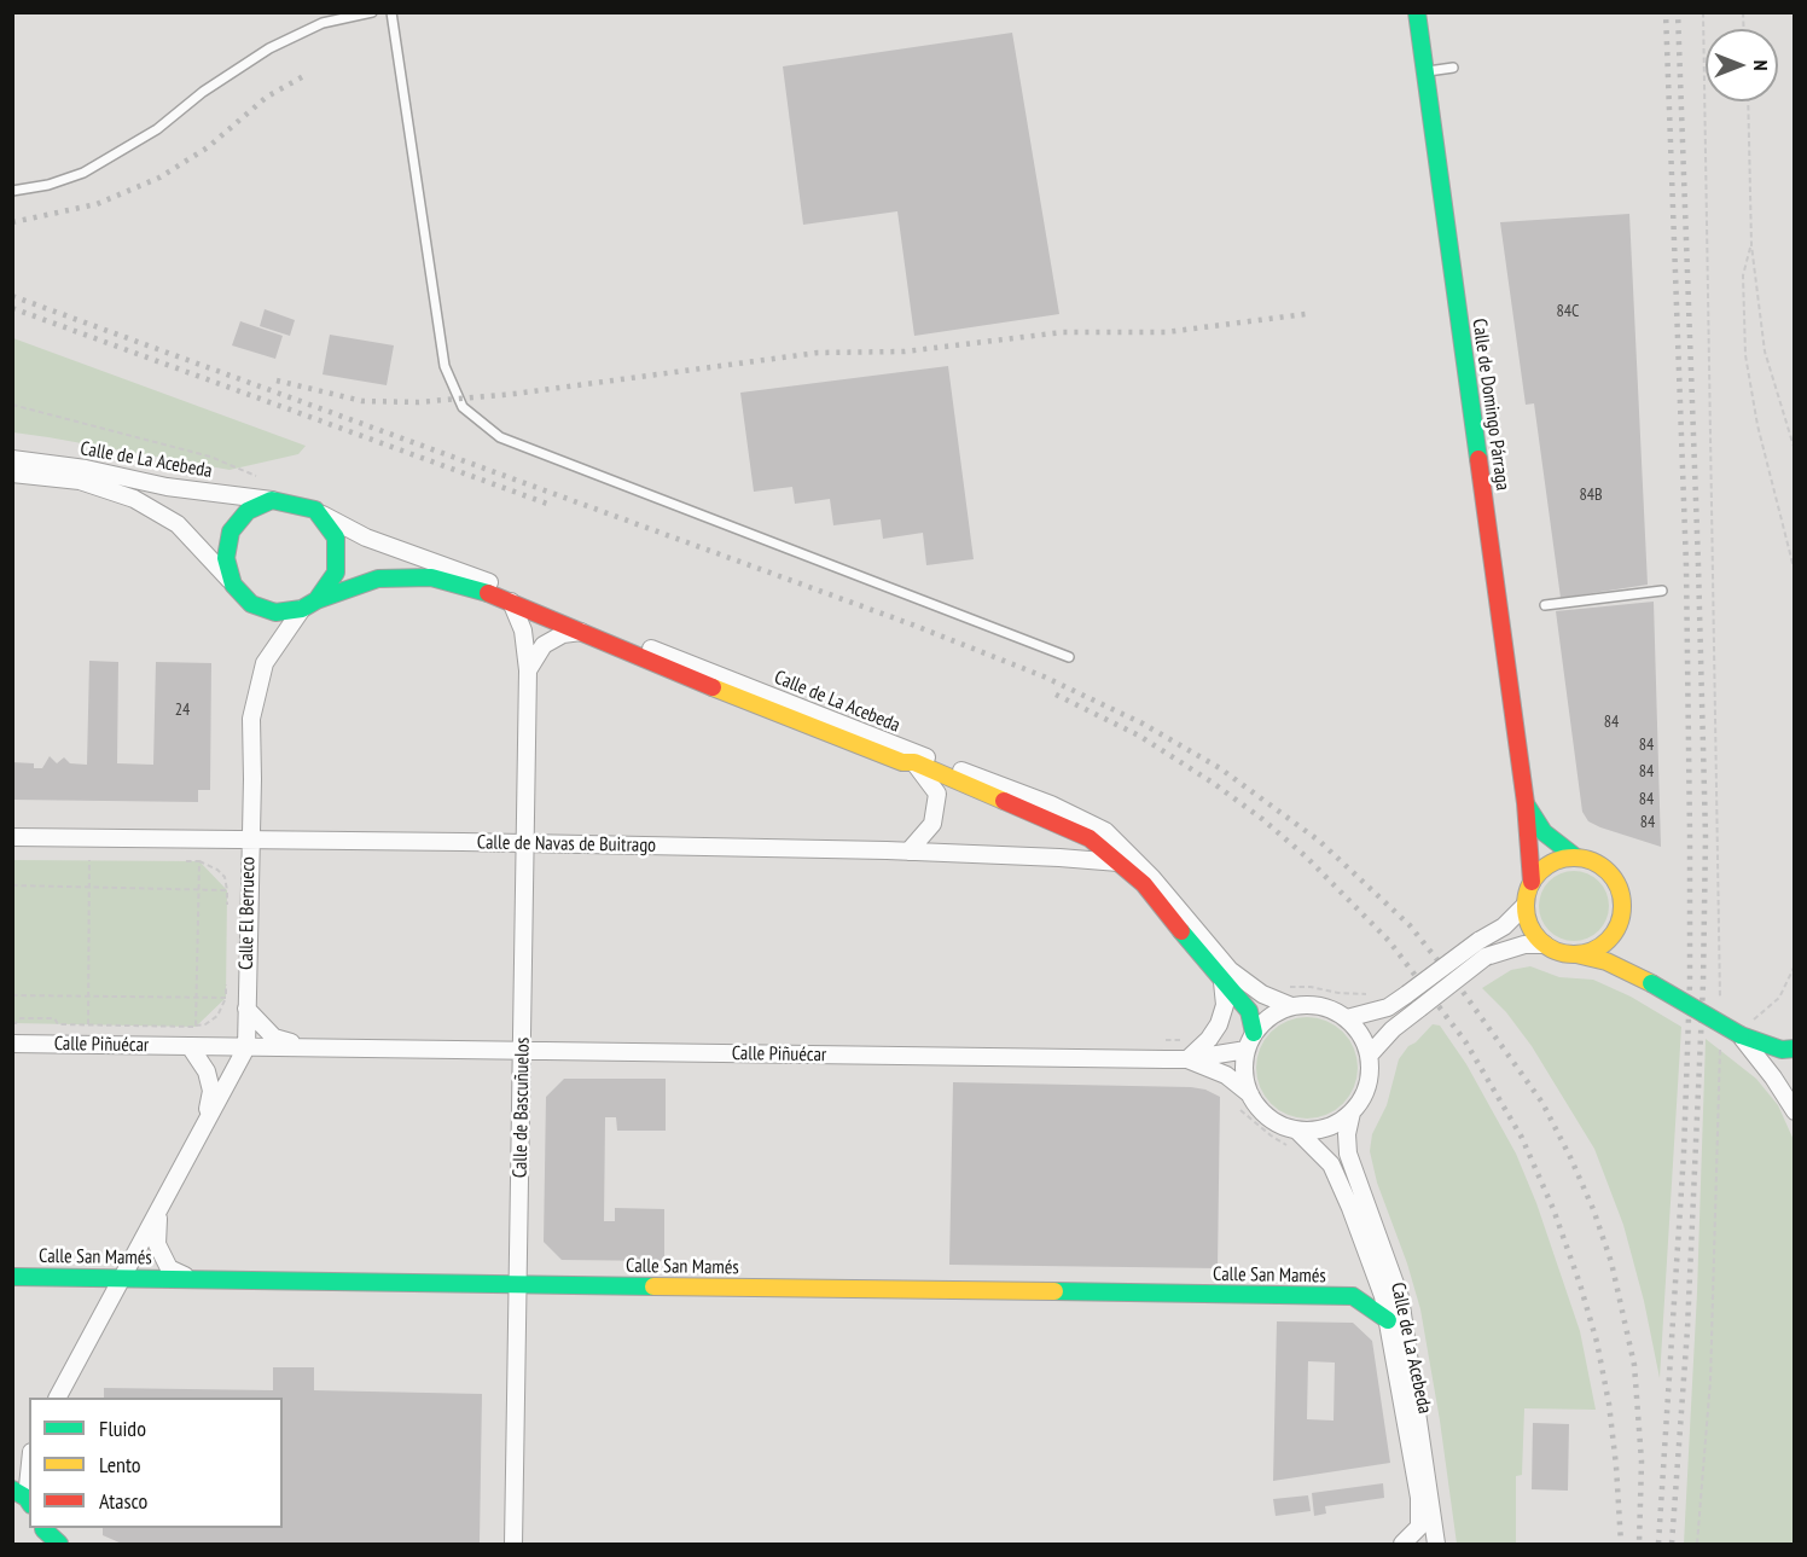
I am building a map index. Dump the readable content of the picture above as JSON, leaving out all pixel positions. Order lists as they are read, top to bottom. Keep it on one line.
{"streets":{"street":["Calle de Domingo Párraga","Calle de La Acebeda","Calle de Navas de Buitrago","Calle El Berrueco","Calle Piñuécar","Calle de Bascuñuelos","Calle San Mamés"]},"crossings":[["Calle de La Acebeda","Calle de Navas de Buitrago"],["Calle de La Acebeda","Calle El Berrueco"],["Calle de La Acebeda","Calle Piñuécar"],["Calle de La Acebeda","Calle de Bascuñuelos"],["Calle de La Acebeda","Calle San Mamés"],["Calle de Navas de Buitrago","Calle El Berrueco"],["Calle de Navas de Buitrago","Calle de Bascuñuelos"],["Calle El Berrueco","Calle Piñuécar"],["Calle El Berrueco","Calle San Mamés"],["Calle Piñuécar","Calle de Bascuñuelos"],["Calle de Bascuñuelos","Calle San Mamés"]],"house_numbers":["84C","84B","24","84","84","84","84","84"],"legend":["Fluido","Lento","Atasco"],"north":"right"}
